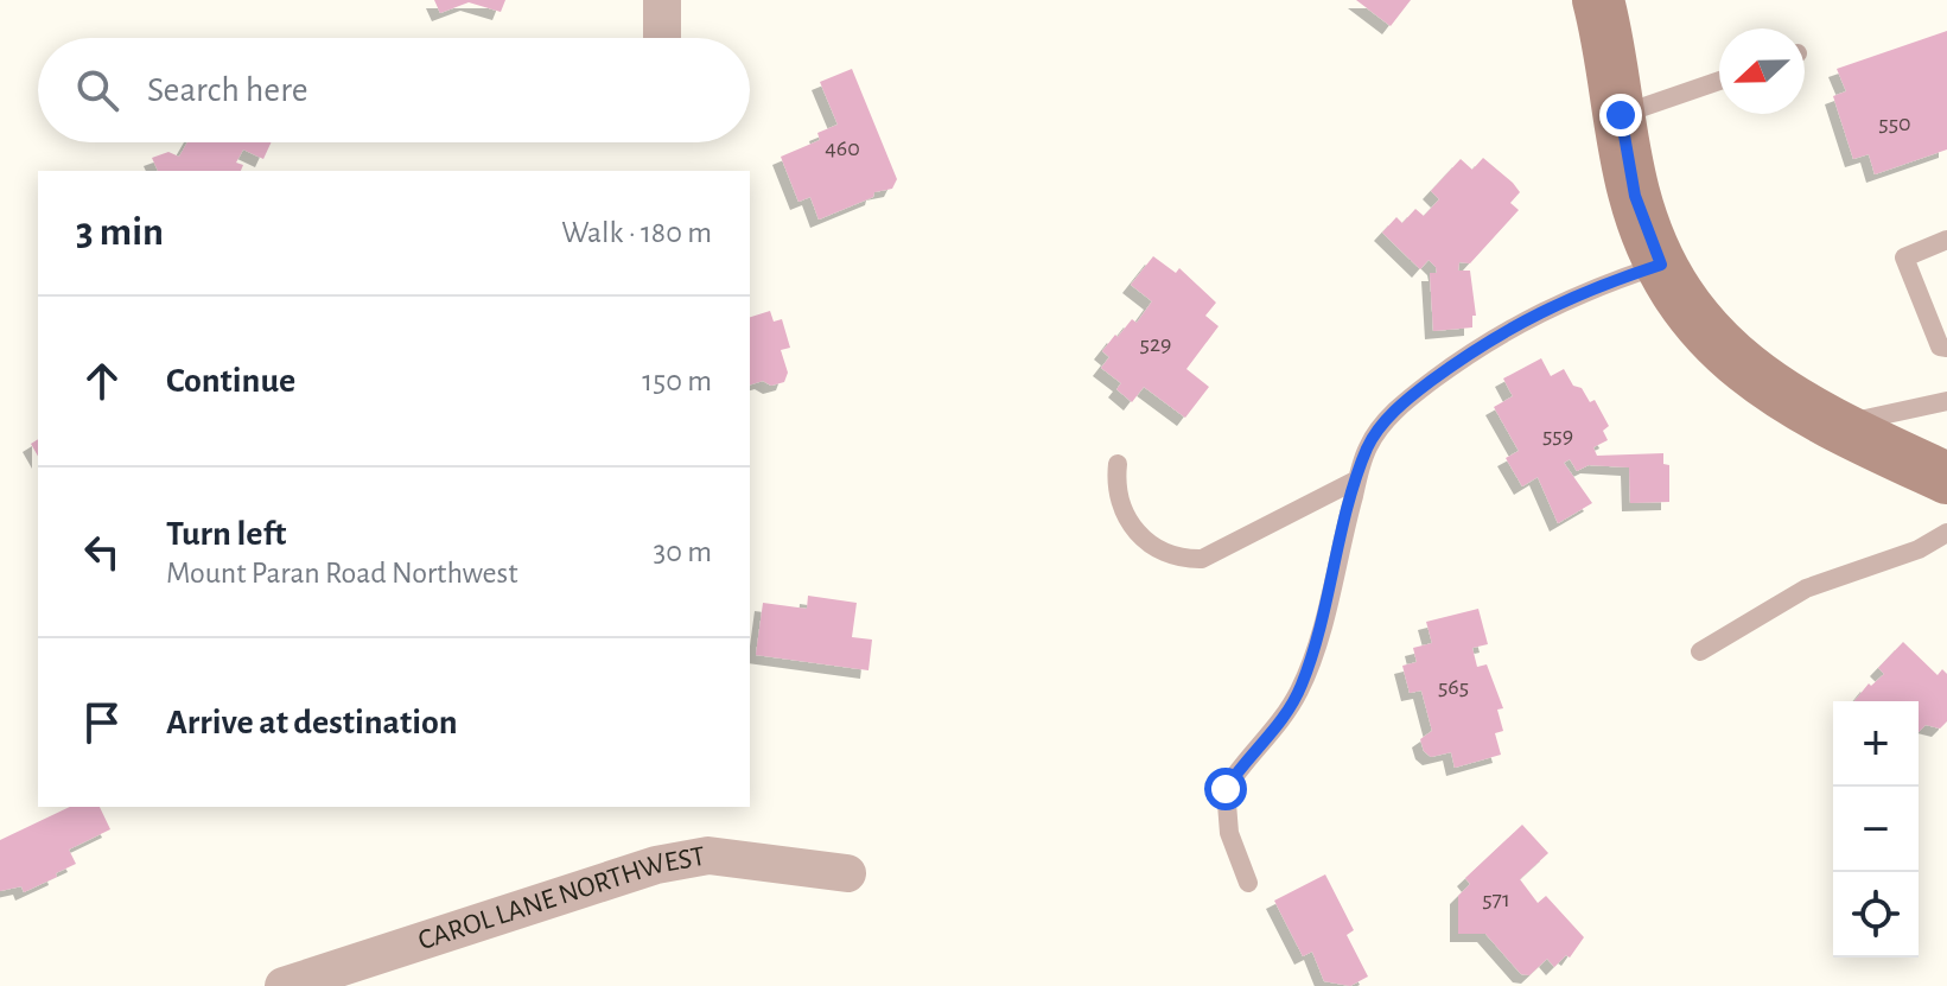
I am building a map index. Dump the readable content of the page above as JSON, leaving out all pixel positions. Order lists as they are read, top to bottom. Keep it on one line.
{"streets":{"street":["CAROL LANE NORTHWEST"]},"house_numbers":["550","460","529","559","565","571"],"north":"left","page":{"search":"Search here","heading":["3 min","Walk · 180 m"],"list":[["Continue","150 m"],["Turn left","Mount Paran Road Northwest","30 m"],"Arrive at destination"],"map_buttons":["+","−"]}}
